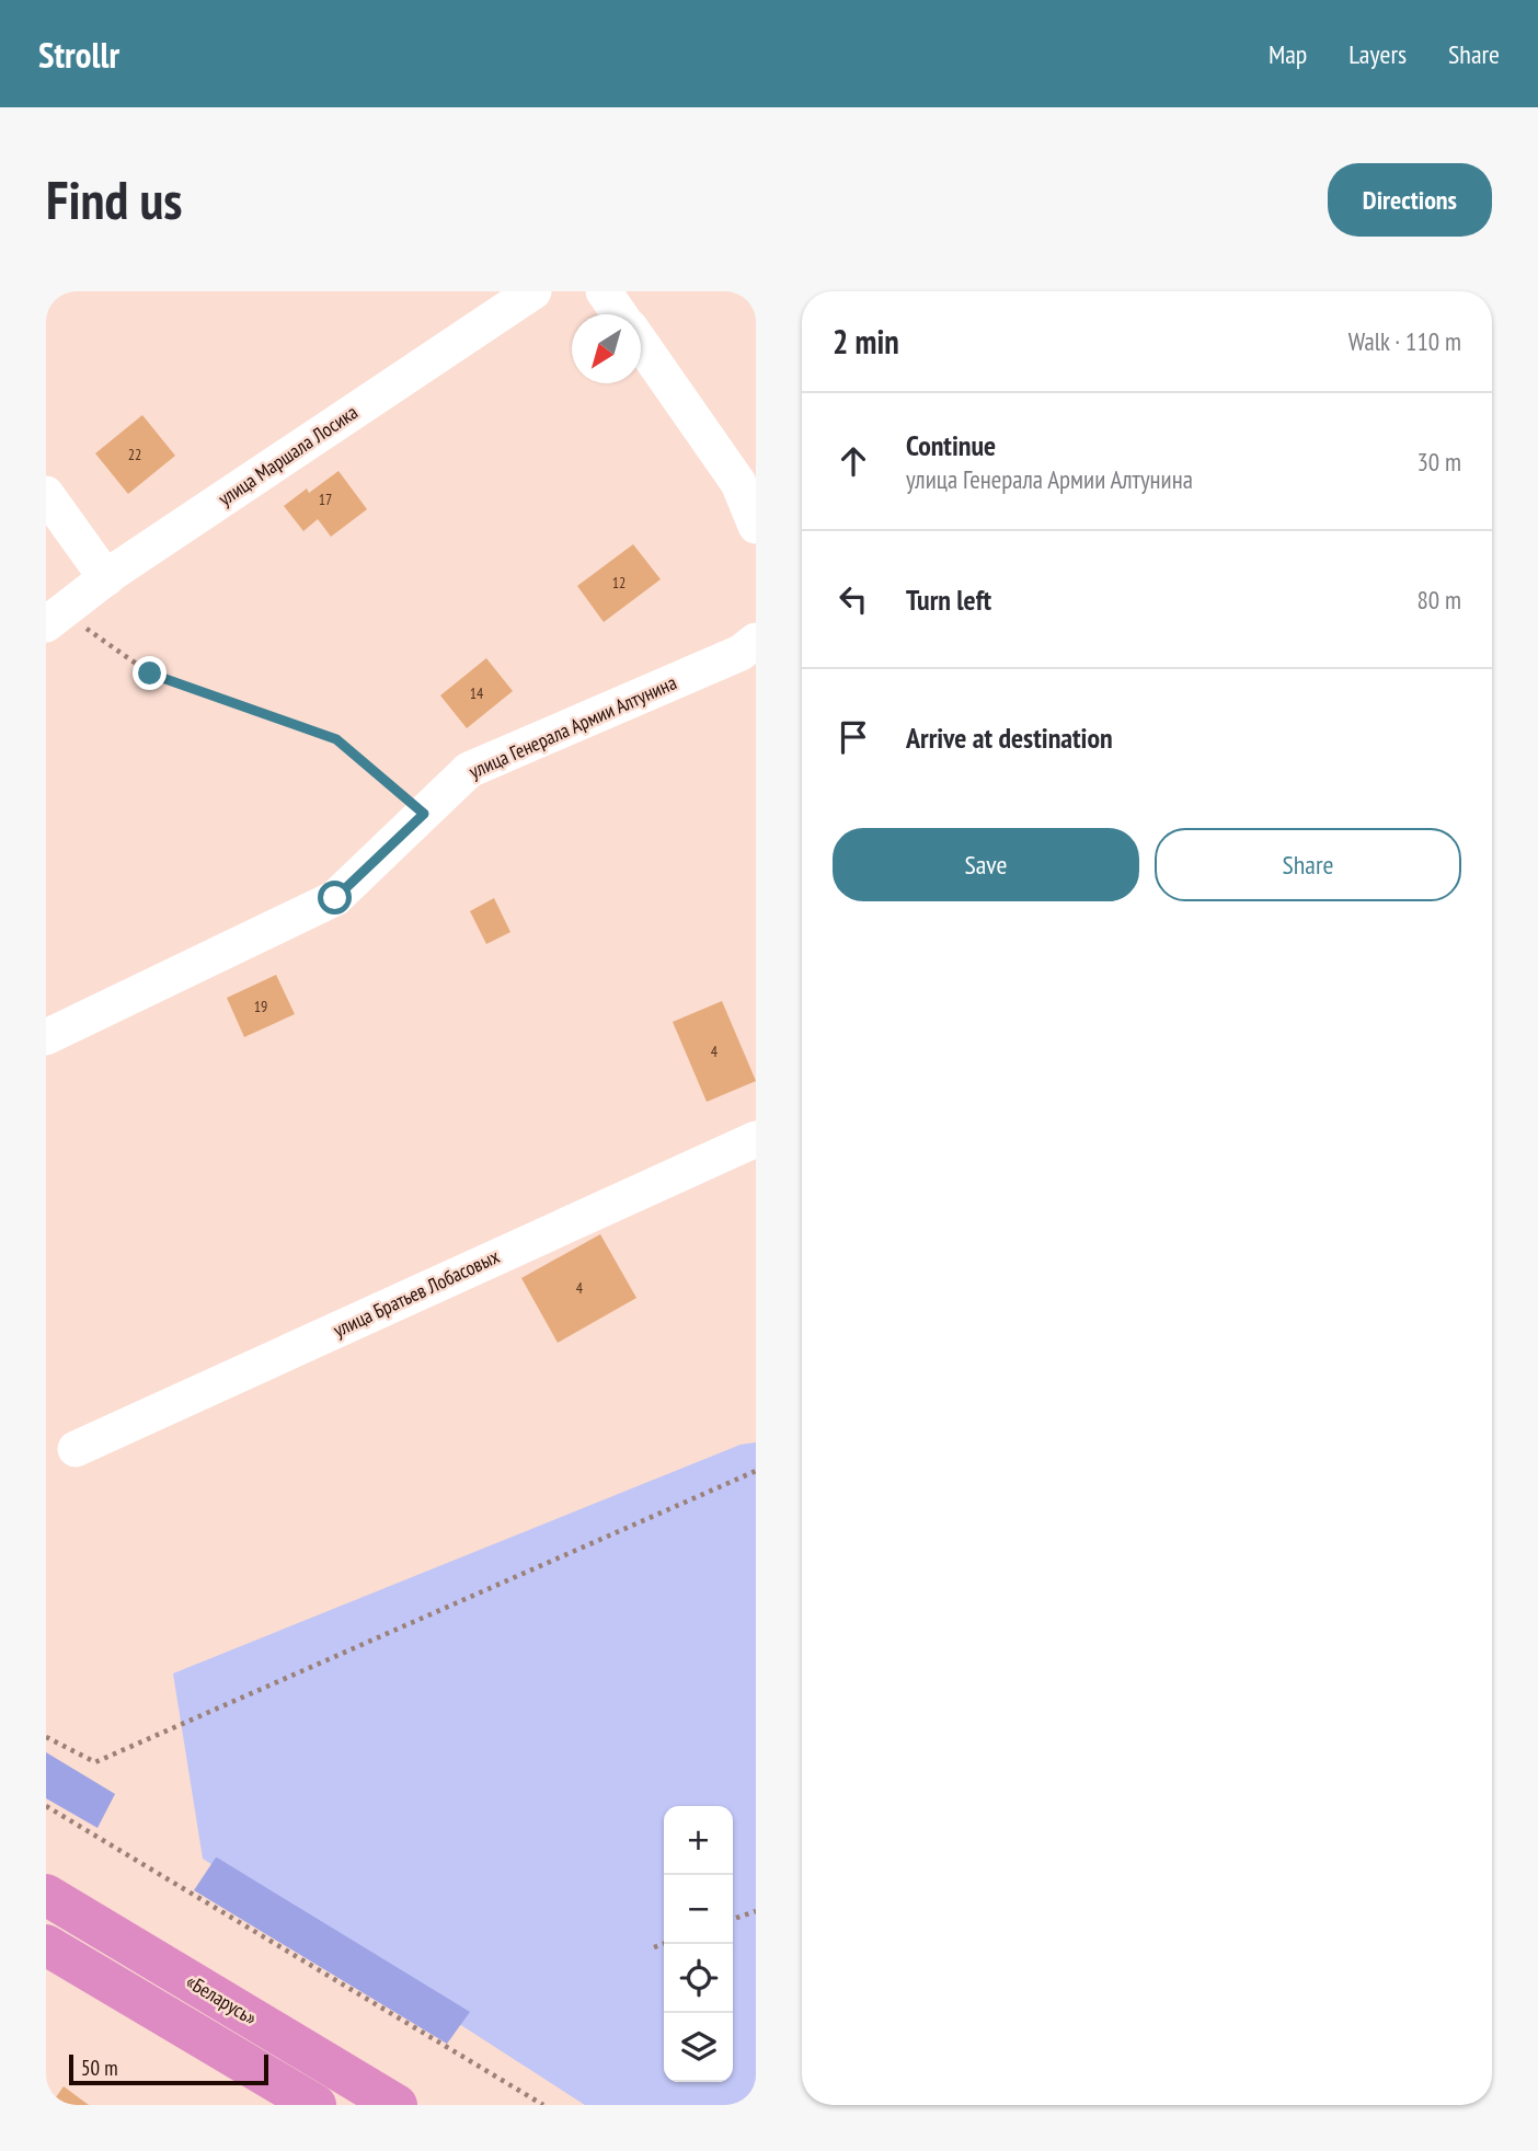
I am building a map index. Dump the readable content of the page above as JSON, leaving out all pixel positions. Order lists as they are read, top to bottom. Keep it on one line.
{"streets":{"highway":["«Беларусь»"],"street":["улица Маршала Лосика","улица Генерала Армии Алтунина","улица Братьев Лобасовых"]},"house_numbers":["22","17","12","14","19","4","4"],"scale_bar":"50 m","north":"bottom left","page":{"header":"Strollr","nav":["Map","Layers","Share"],"buttons":["Directions",["Save","Share"]],"title":"Find us","heading":["2 min","Walk · 110 m"],"list":[["Continue","улица Генерала Армии Алтунина","30 m"],["Turn left","80 m"],"Arrive at destination"],"map_buttons":["+","−"],"scale":"50 m"}}
